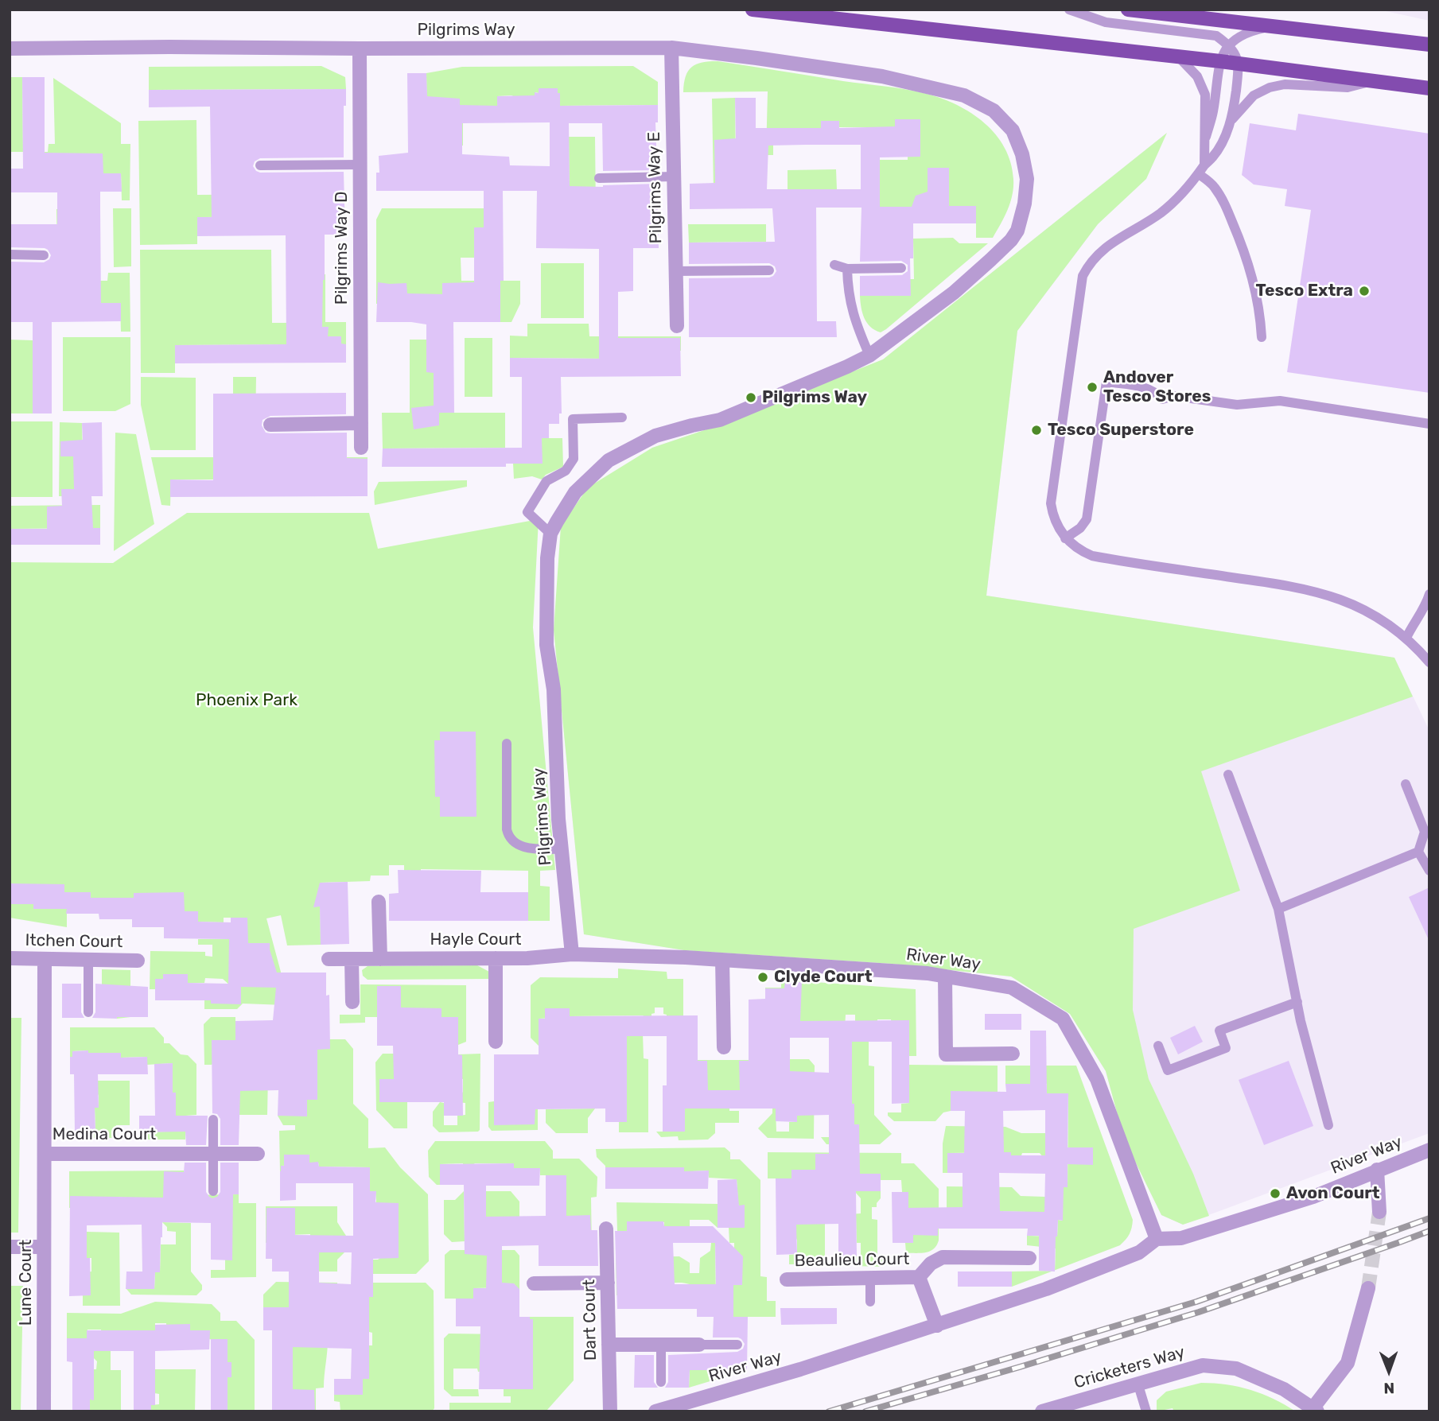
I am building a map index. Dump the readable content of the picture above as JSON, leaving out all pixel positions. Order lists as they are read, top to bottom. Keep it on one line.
{"streets":{"street":["Pilgrims Way","Pilgrims Way E","Pilgrims Way D","Hayle Court","Itchen Court","River Way","Medina Court","Beaulieu Court","Lune Court","Dart Court","Cricketers Way"]},"crossings":[["Pilgrims Way","Pilgrims Way E"],["Pilgrims Way","Pilgrims Way D"],["Pilgrims Way","Hayle Court"],["Pilgrims Way","River Way"],["Hayle Court","River Way"],["Itchen Court","Medina Court"],["Medina Court","Lune Court"]],"parks":["Phoenix Park"],"places":["Tesco Extra","Andover Tesco Stores","Pilgrims Way","Tesco Superstore","Clyde Court","Avon Court"],"north":"bottom"}
